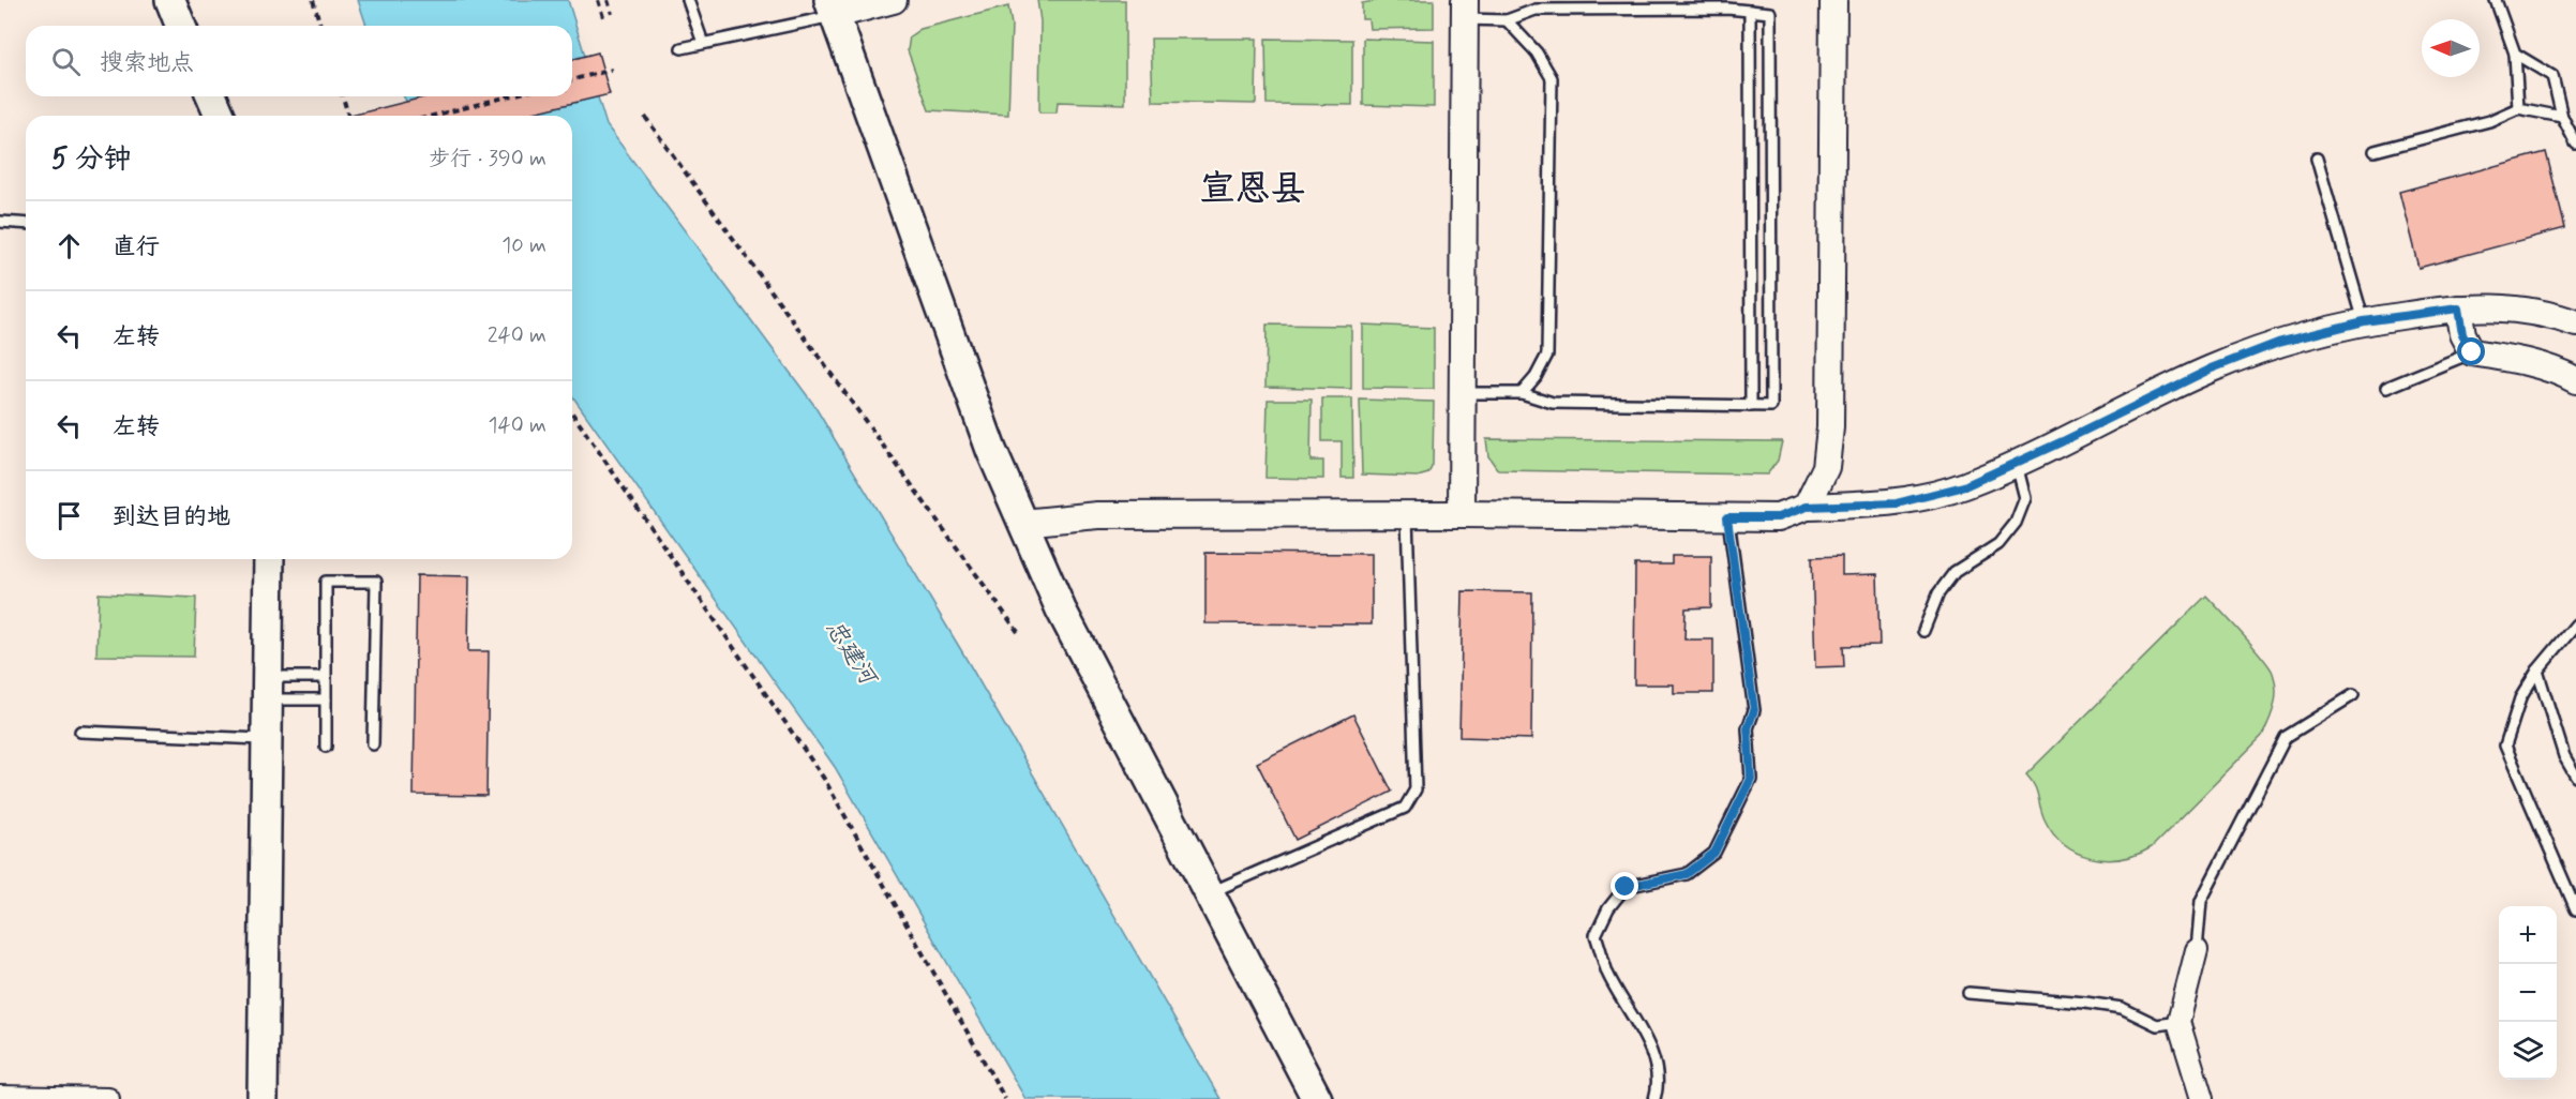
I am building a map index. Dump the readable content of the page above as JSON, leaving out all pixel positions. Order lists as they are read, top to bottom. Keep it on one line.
{"districts":["宣恩县"],"water":["忠建河"],"north":"left","page":{"search":"搜索地点","heading":["5 分钟","步行 · 390 m"],"list":[["直行","10 m"],["左转","240 m"],["左转","140 m"],"到达目的地"],"map_buttons":["+","−"]}}
